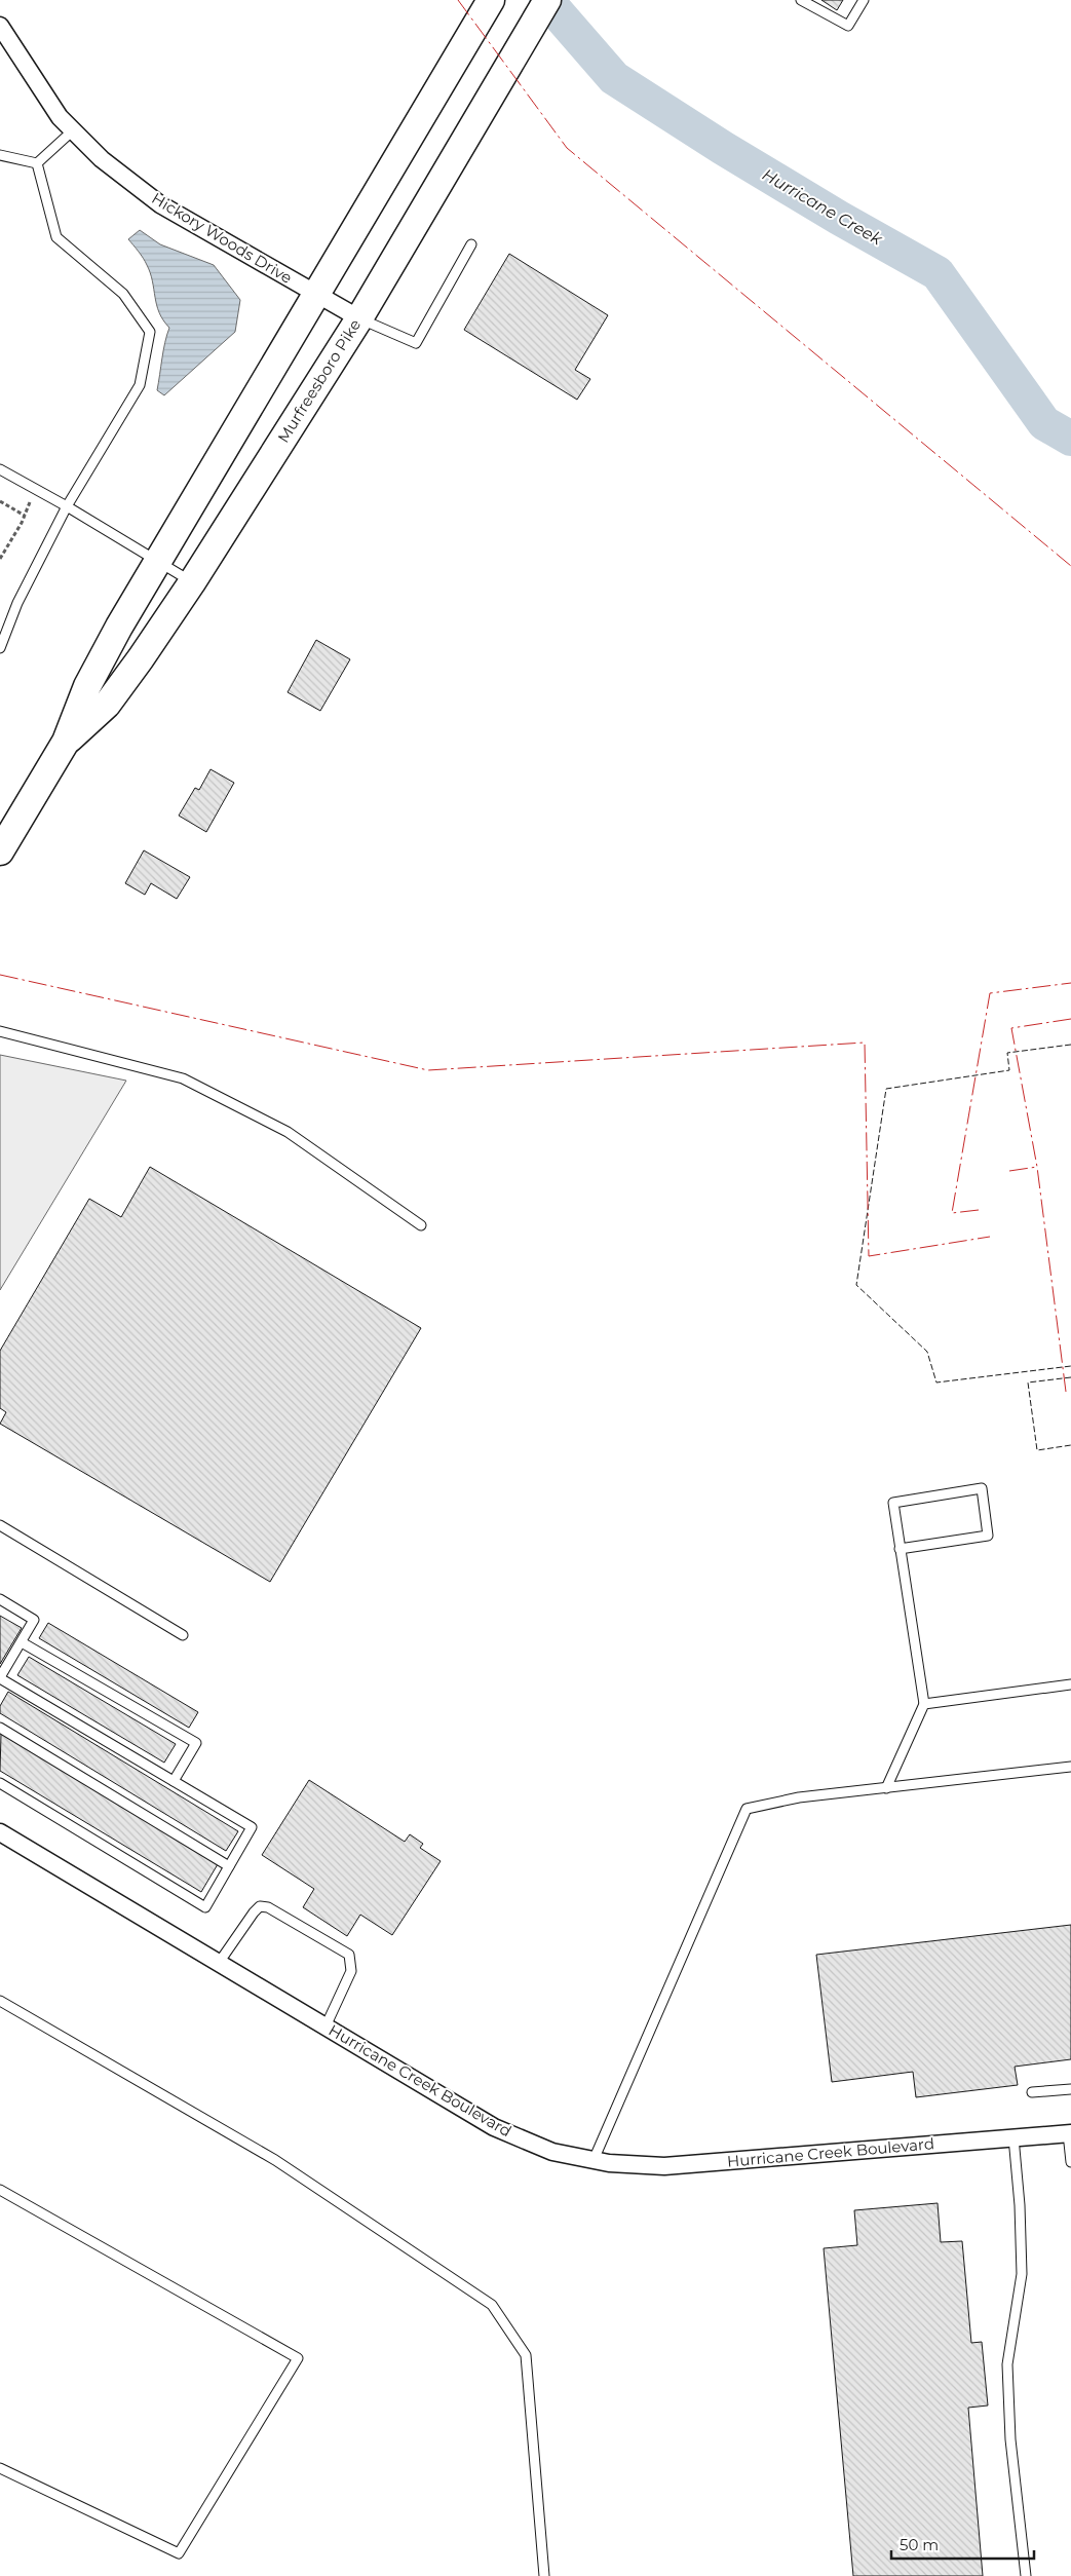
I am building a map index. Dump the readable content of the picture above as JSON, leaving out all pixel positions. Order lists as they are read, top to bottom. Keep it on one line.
{"streets":{"main road":["Murfreesboro Pike"],"street":["Hickory Woods Drive","Hurricane Creek Boulevard"]},"crossings":[["Hickory Woods Drive","Murfreesboro Pike"]],"water":["Hurricane Creek"],"scale_bar":"50 m"}
